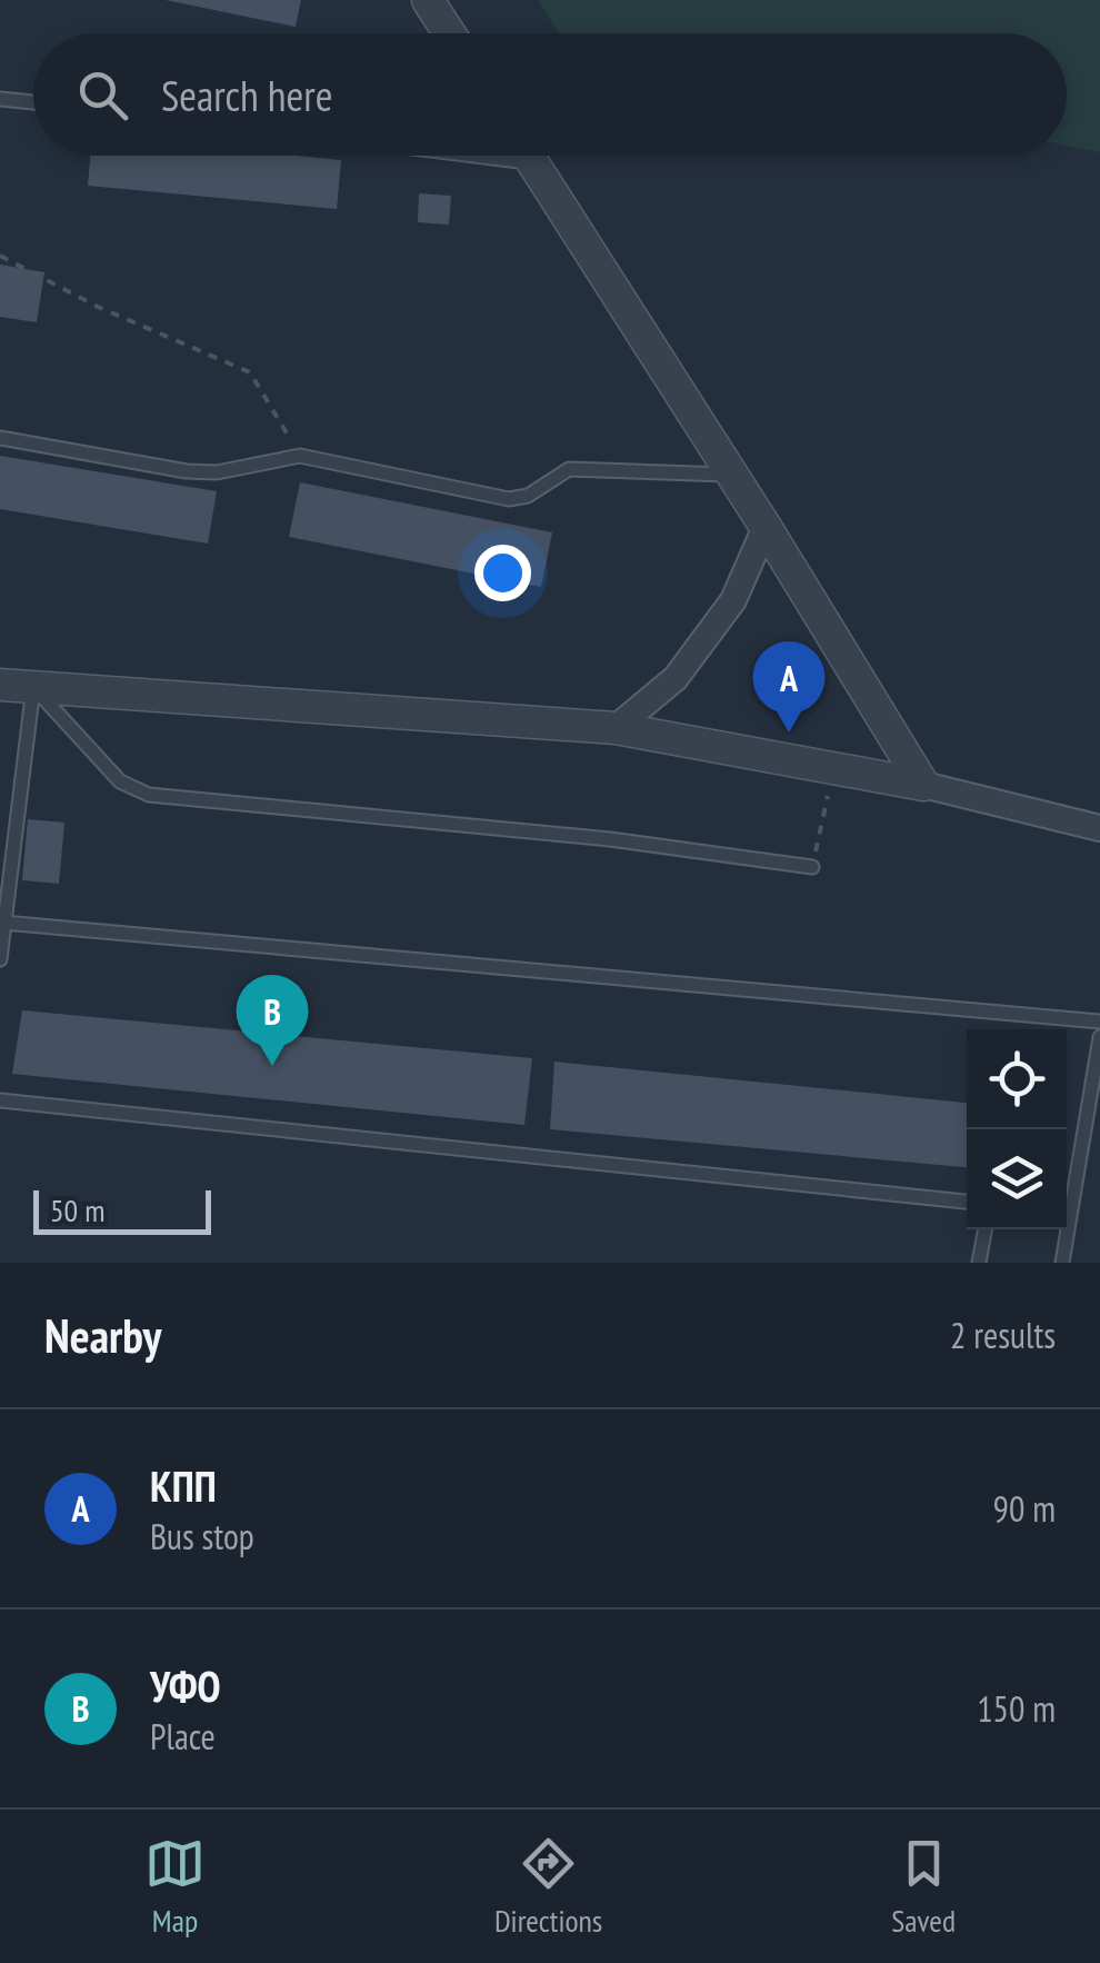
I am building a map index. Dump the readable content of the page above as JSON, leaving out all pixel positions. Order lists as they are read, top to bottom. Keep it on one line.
{"scale_bar":"50 m","page":{"search":"Search here","pins":["A","B"],"scale":"50 m","heading":["Nearby","2 results"],"list":[{"mark":"A","name":"КПП","note":"Bus stop","value":"90 m"},{"mark":"B","name":"УФО","note":"Place","value":"150 m"}],"nav":["Map","Directions","Saved"]}}
